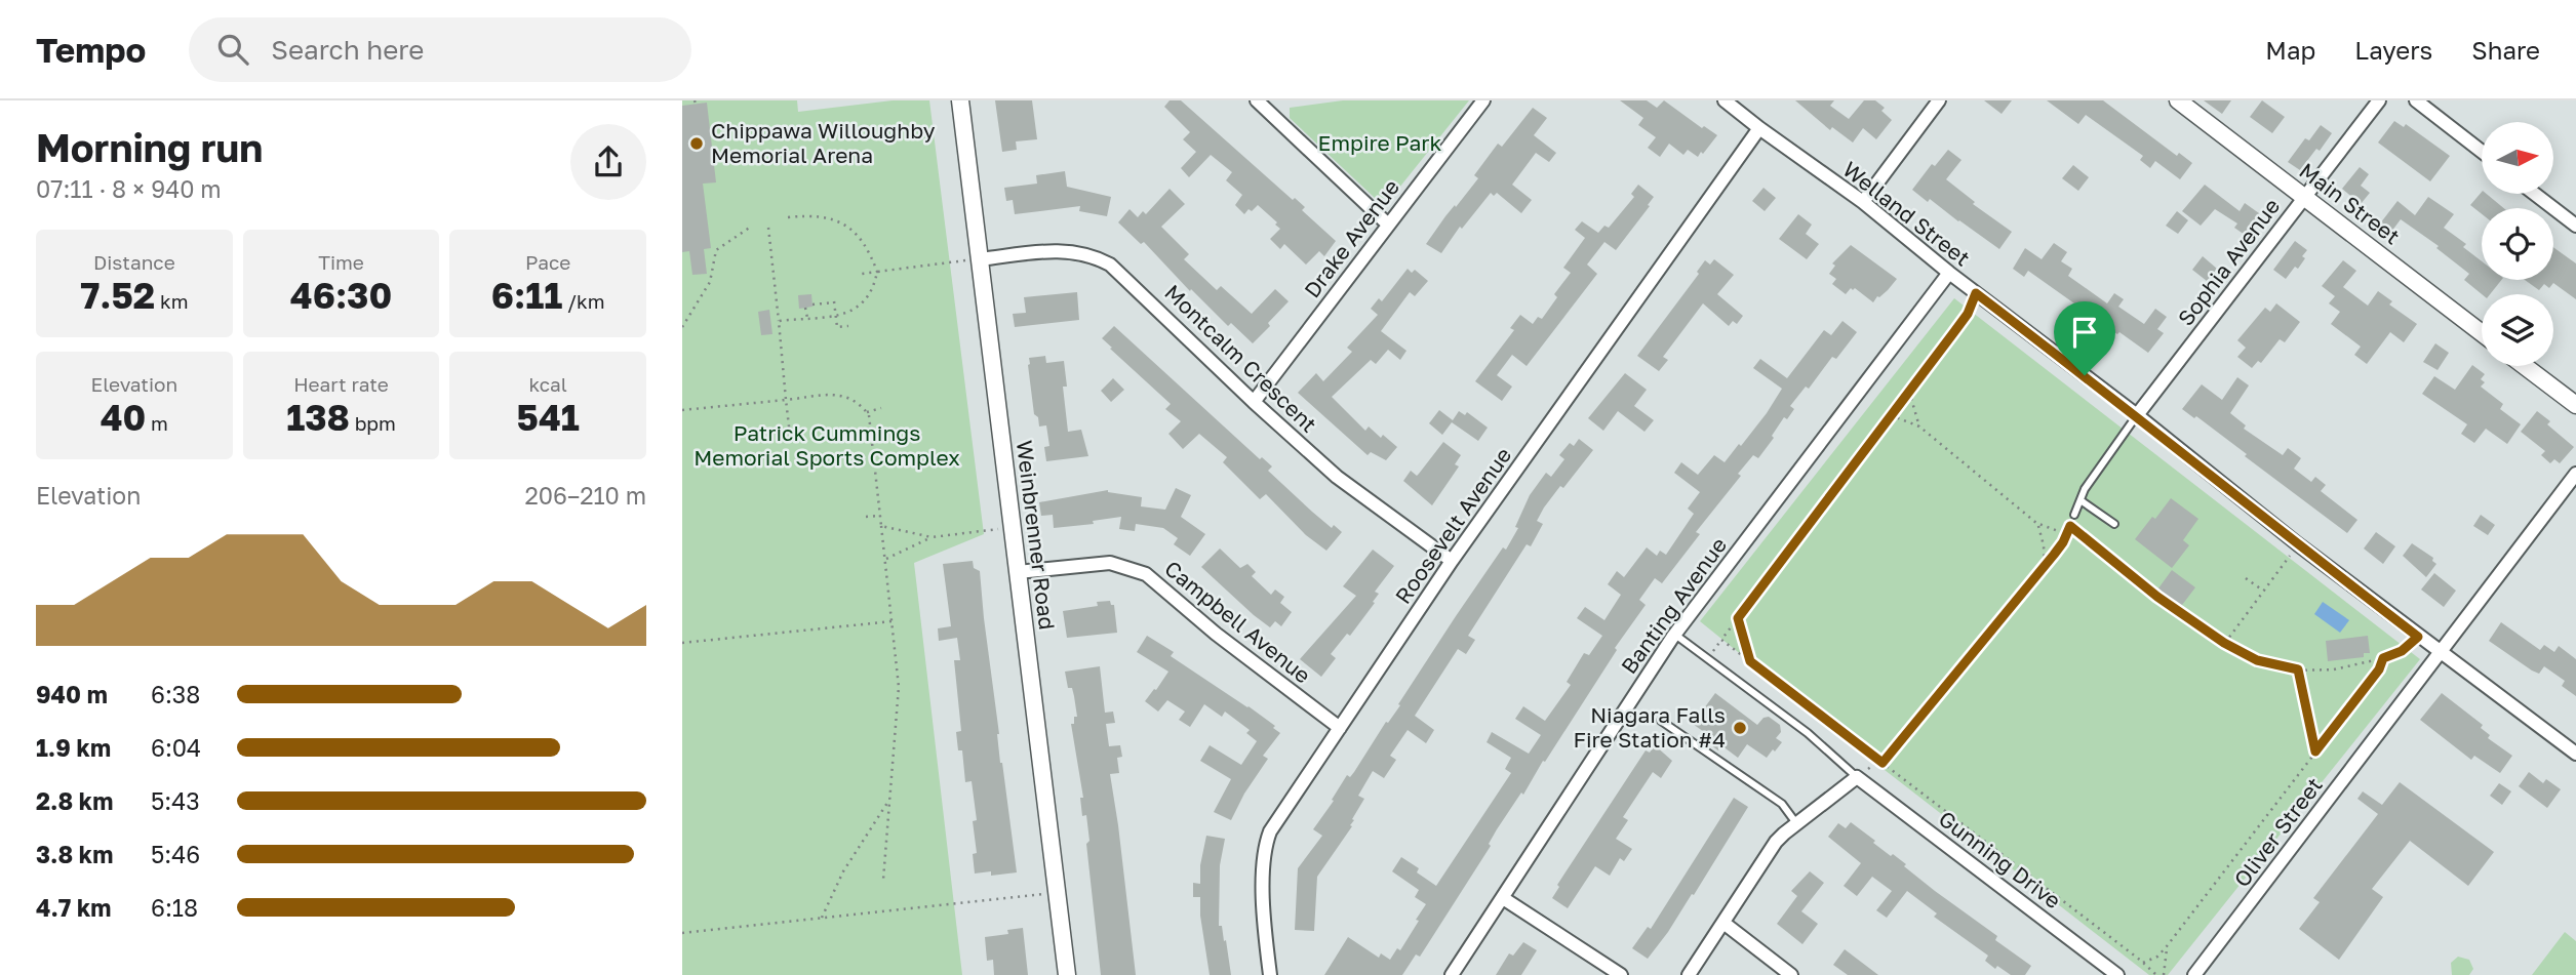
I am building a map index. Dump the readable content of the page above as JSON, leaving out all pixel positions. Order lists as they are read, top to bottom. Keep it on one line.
{"streets":{"street":["Main Street","Welland Street","Drake Avenue","Sophia Avenue","Montcalm Crescent","Roosevelt Avenue","Weinbrenner Road","Banting Avenue","Campbell Avenue","Oliver Street","Gunning Drive"]},"crossings":[["Main Street","Sophia Avenue"],["Welland Street","Sophia Avenue"],["Welland Street","Roosevelt Avenue"],["Welland Street","Banting Avenue"],["Welland Street","Oliver Street"],["Drake Avenue","Montcalm Crescent"],["Montcalm Crescent","Roosevelt Avenue"],["Montcalm Crescent","Weinbrenner Road"],["Roosevelt Avenue","Campbell Avenue"],["Weinbrenner Road","Campbell Avenue"]],"parks":["Empire Park","Patrick Cummings Memorial Sports Complex"],"places":["Chippawa Willoughby Memorial Arena","Niagara Falls Fire Station #4"],"north":"right","page":{"header":"Tempo","search":"Search here","nav":["Map","Layers","Share"],"heading":["Morning run","07:11 · 8 × 940 m"],"stats":[["Distance","7.52 km"],["Time","46:30"],["Pace","6:11 /km"],["Elevation","40 m"],["Heart rate","138 bpm"],["kcal","541"]],"chart":["Elevation","206–210 m"],"list":[{"name":"940 m","note":"6:38"},{"name":"1.9 km","note":"6:04"},{"name":"2.8 km","note":"5:43"},{"name":"3.8 km","note":"5:46"},{"name":"4.7 km","note":"6:18"}]}}
